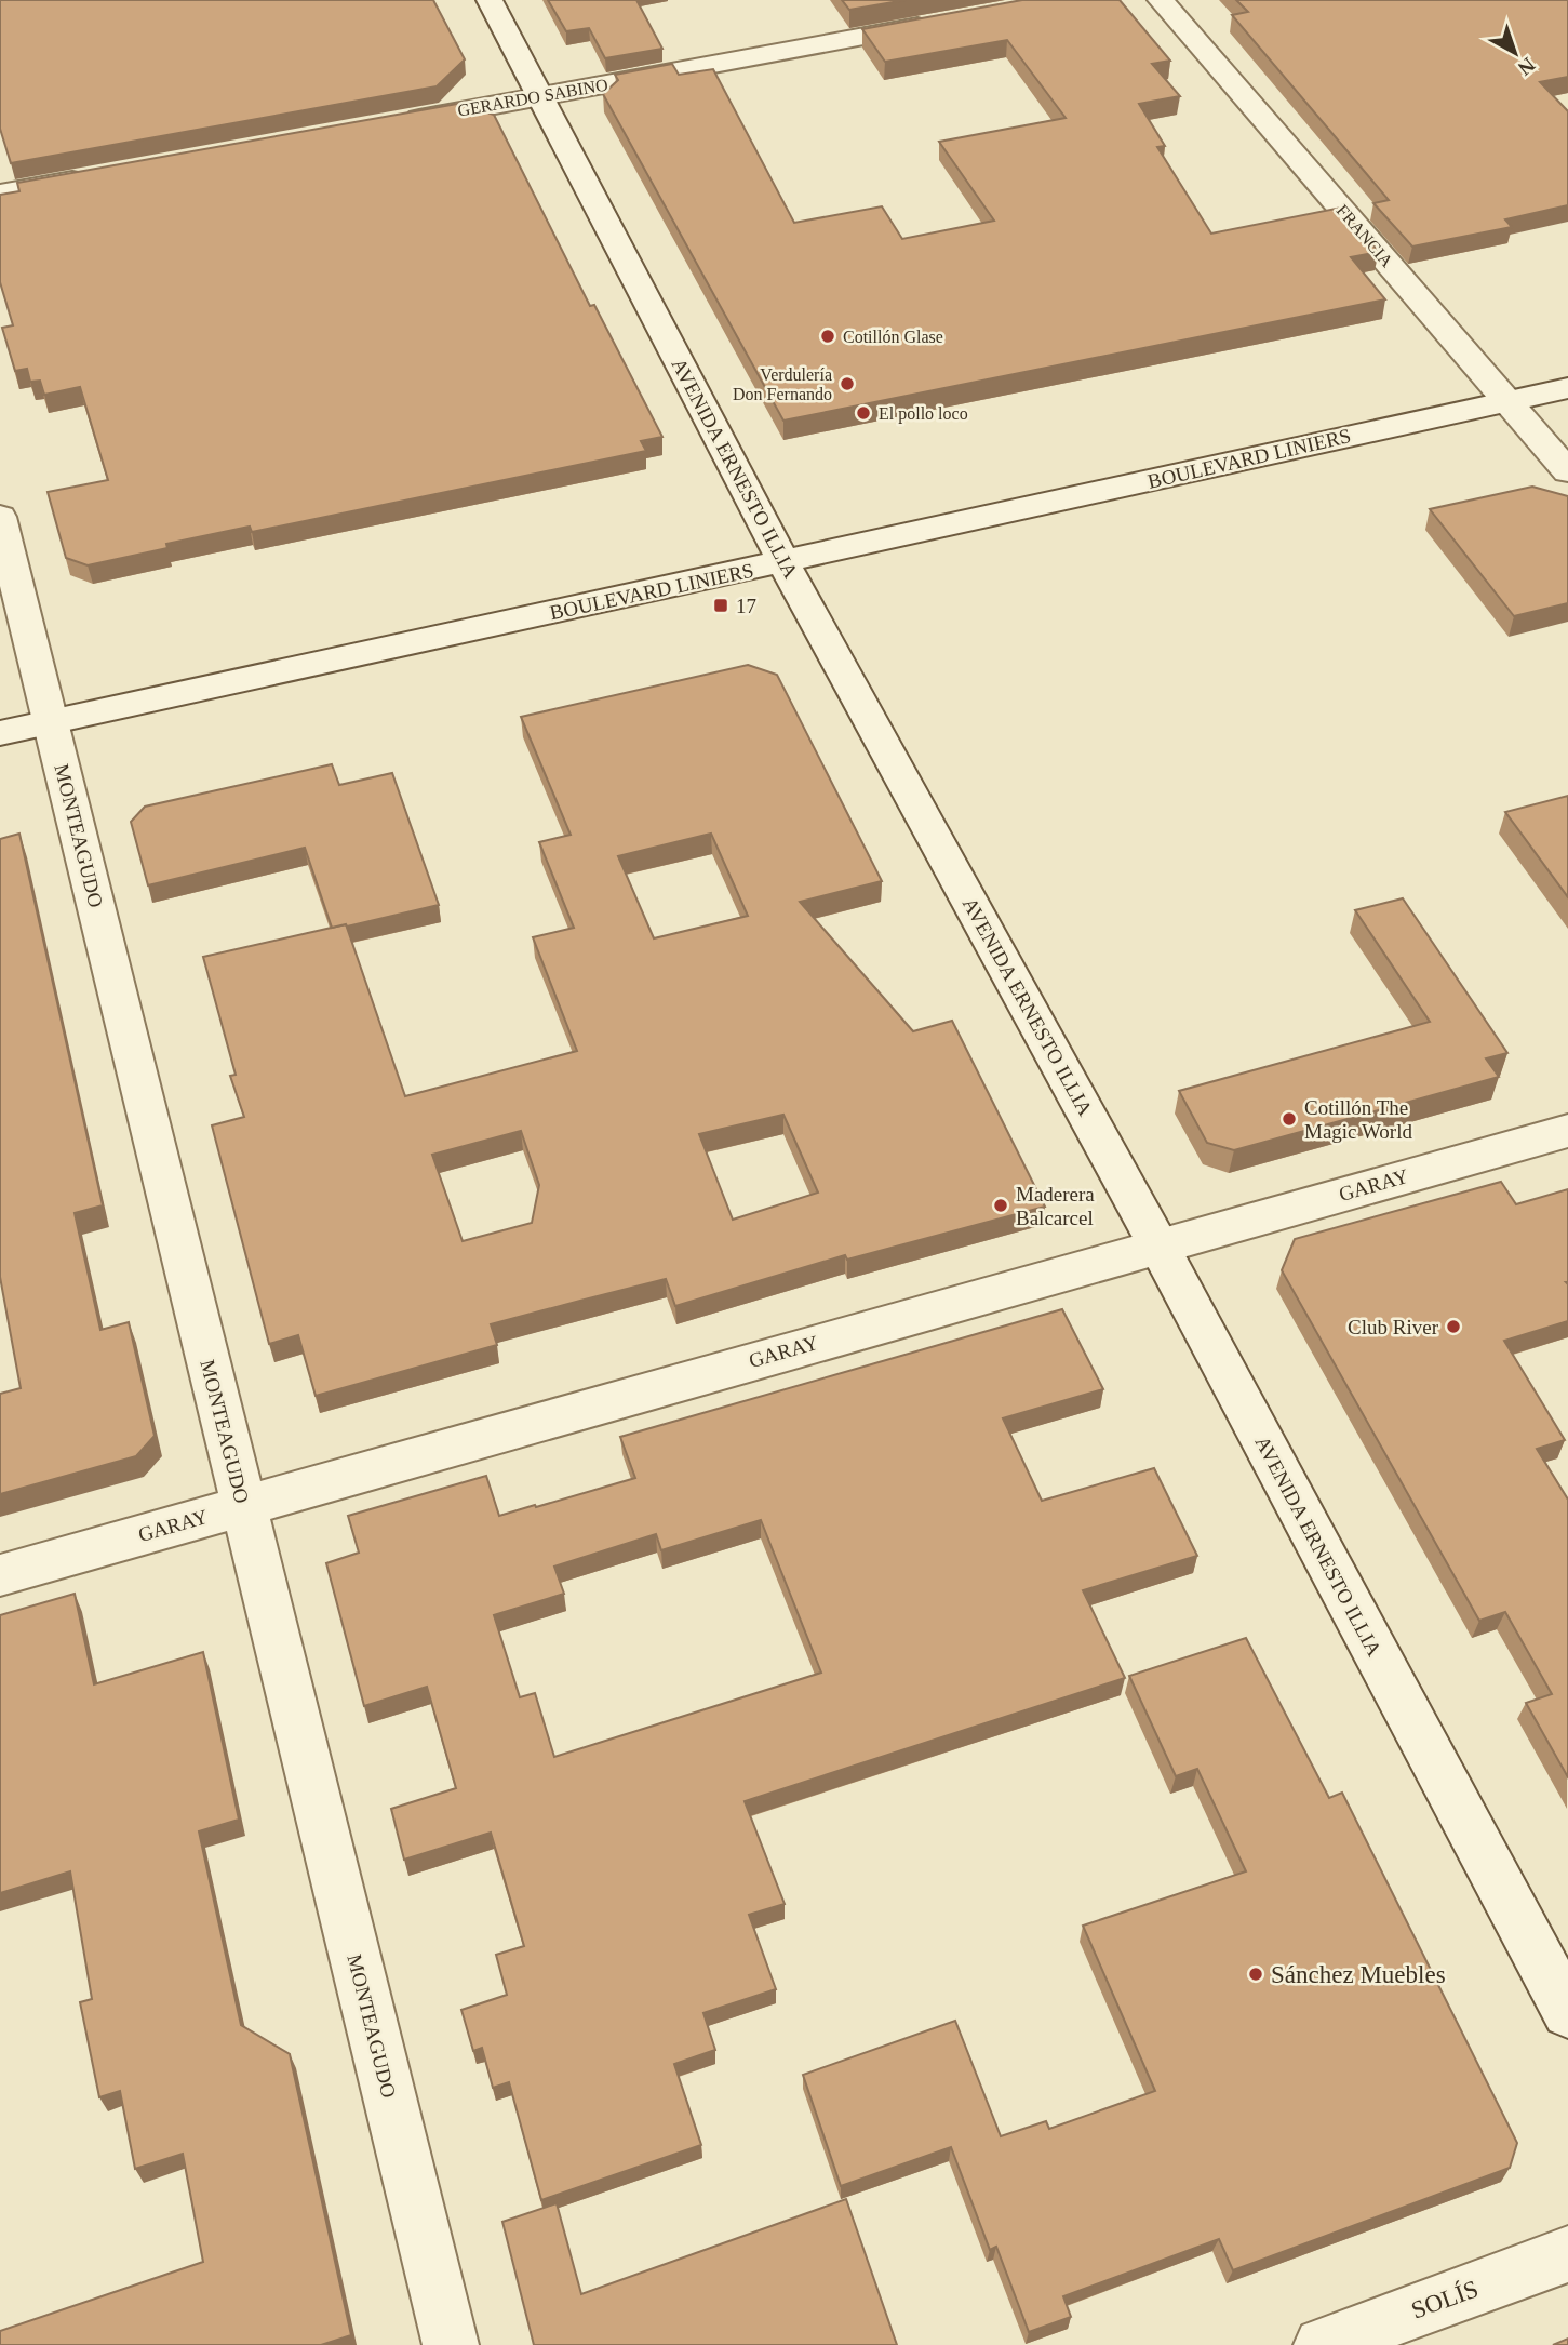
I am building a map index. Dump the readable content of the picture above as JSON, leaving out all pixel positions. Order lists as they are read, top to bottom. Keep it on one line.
{"streets":{"street":["GERARDO SABINO","FRANCIA","BOULEVARD LINIERS","AVENIDA ERNESTO ILLIA","MONTEAGUDO","GARAY","SOLÍS"]},"crossings":[["GERARDO SABINO","AVENIDA ERNESTO ILLIA"],["FRANCIA","BOULEVARD LINIERS"],["BOULEVARD LINIERS","AVENIDA ERNESTO ILLIA"],["BOULEVARD LINIERS","MONTEAGUDO"],["AVENIDA ERNESTO ILLIA","GARAY"],["MONTEAGUDO","GARAY"]],"places":{"other":["Cotillón Glase","Verdulería Don Fernando","El pollo loco","Cotillón The Magic World","Maderera Balcarcel","Club River","Sánchez Muebles"],"transit":["17"]},"north":"bottom right"}
